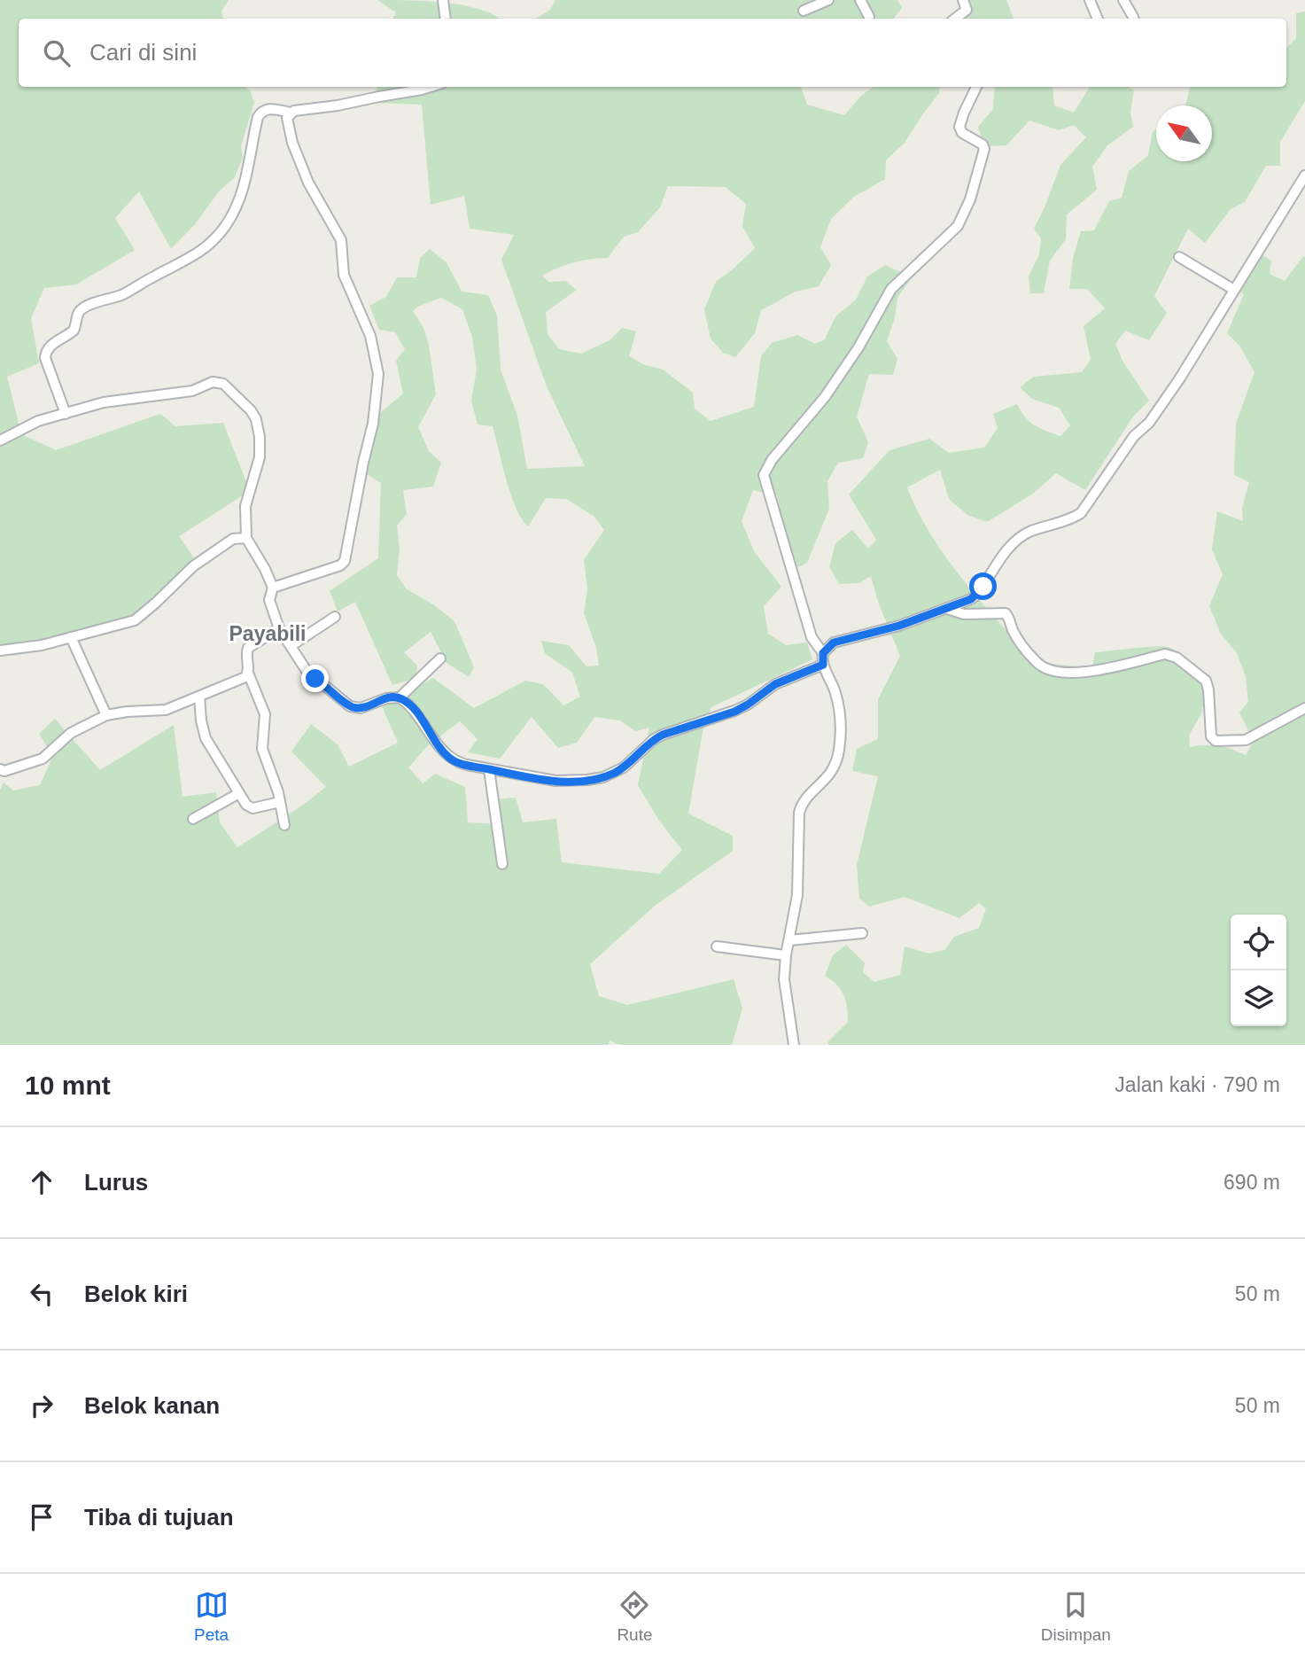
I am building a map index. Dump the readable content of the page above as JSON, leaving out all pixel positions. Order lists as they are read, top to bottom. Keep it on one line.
{"districts":["Payabili"],"north":"top left","page":{"search":"Cari di sini","heading":["10 mnt","Jalan kaki · 790 m"],"list":[["Lurus","690 m"],["Belok kiri","50 m"],["Belok kanan","50 m"],"Tiba di tujuan"],"nav":["Peta","Rute","Disimpan"]}}
